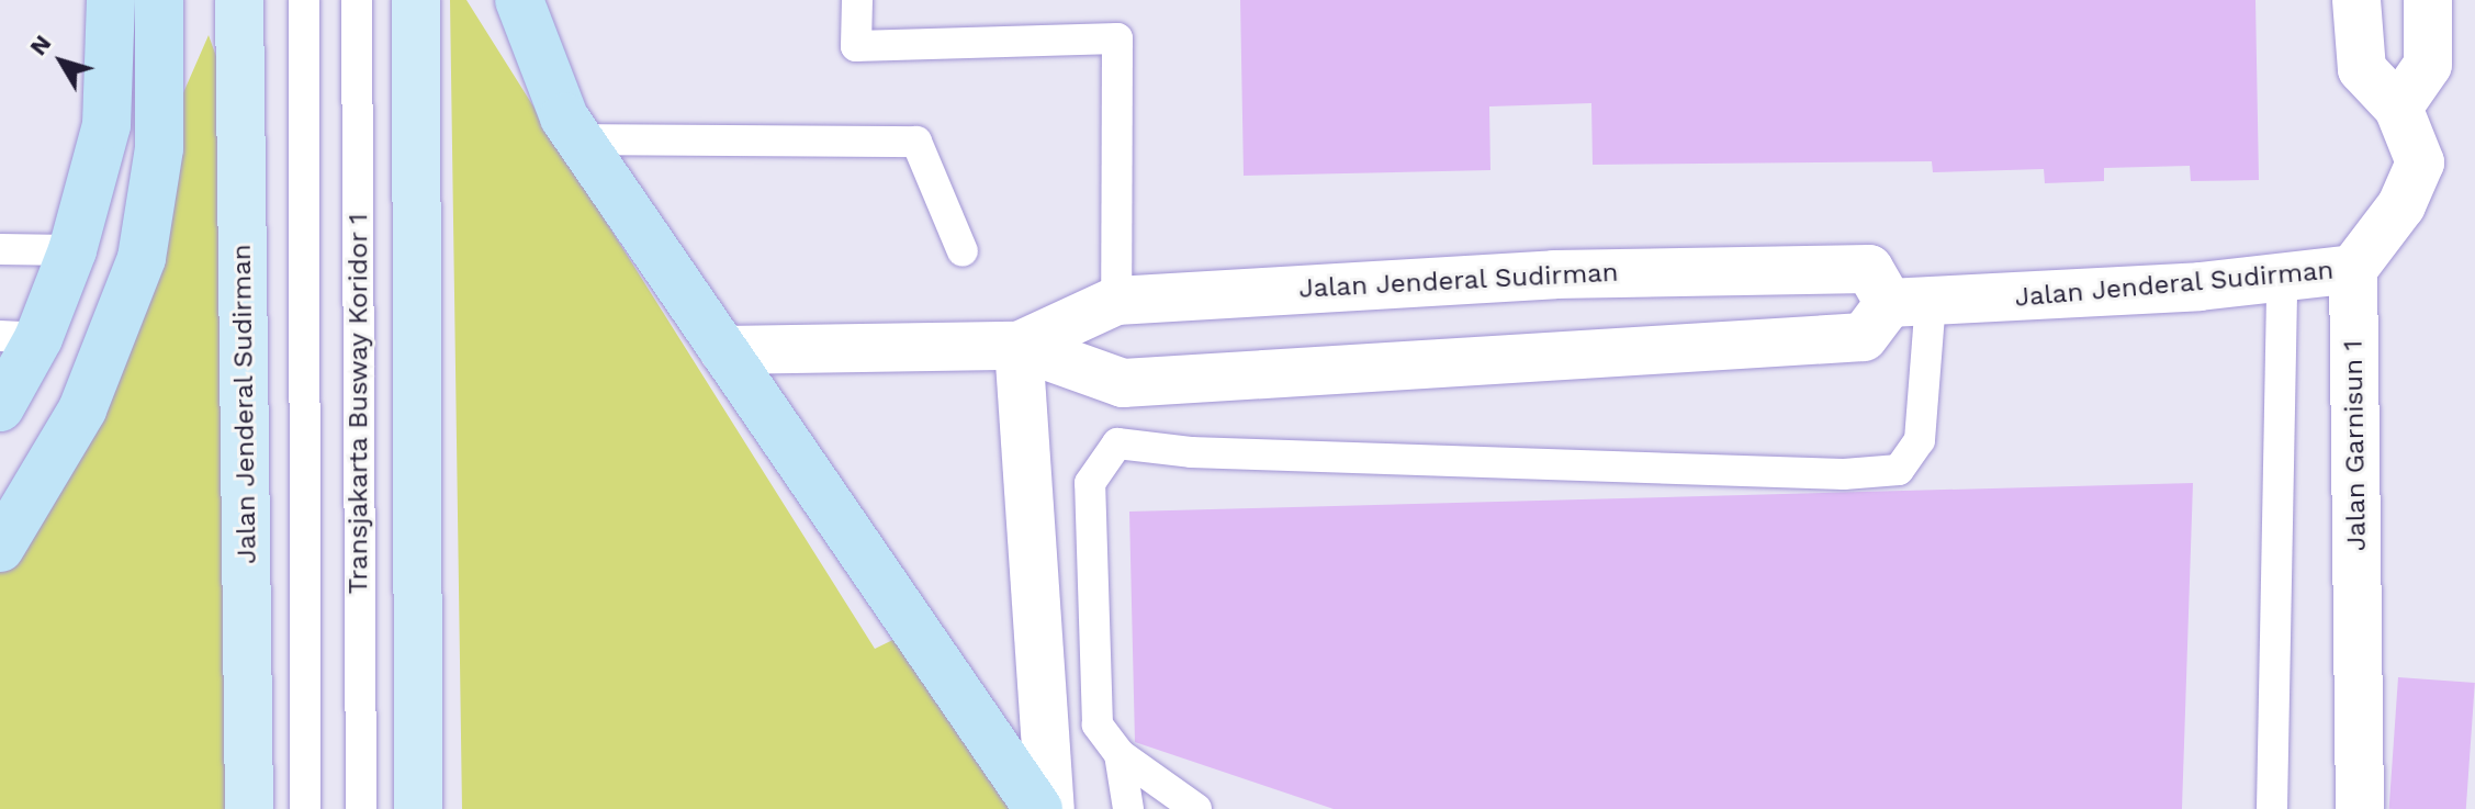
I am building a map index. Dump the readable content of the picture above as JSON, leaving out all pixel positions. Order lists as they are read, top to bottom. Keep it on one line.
{"streets":{"main road":["Jalan Jenderal Sudirman"],"street":["Jalan Garnisun 1"],"lane":["Transjakarta Busway Koridor 1"]},"crossings":[["Jalan Jenderal Sudirman","Jalan Garnisun 1"]],"north":"top left"}
